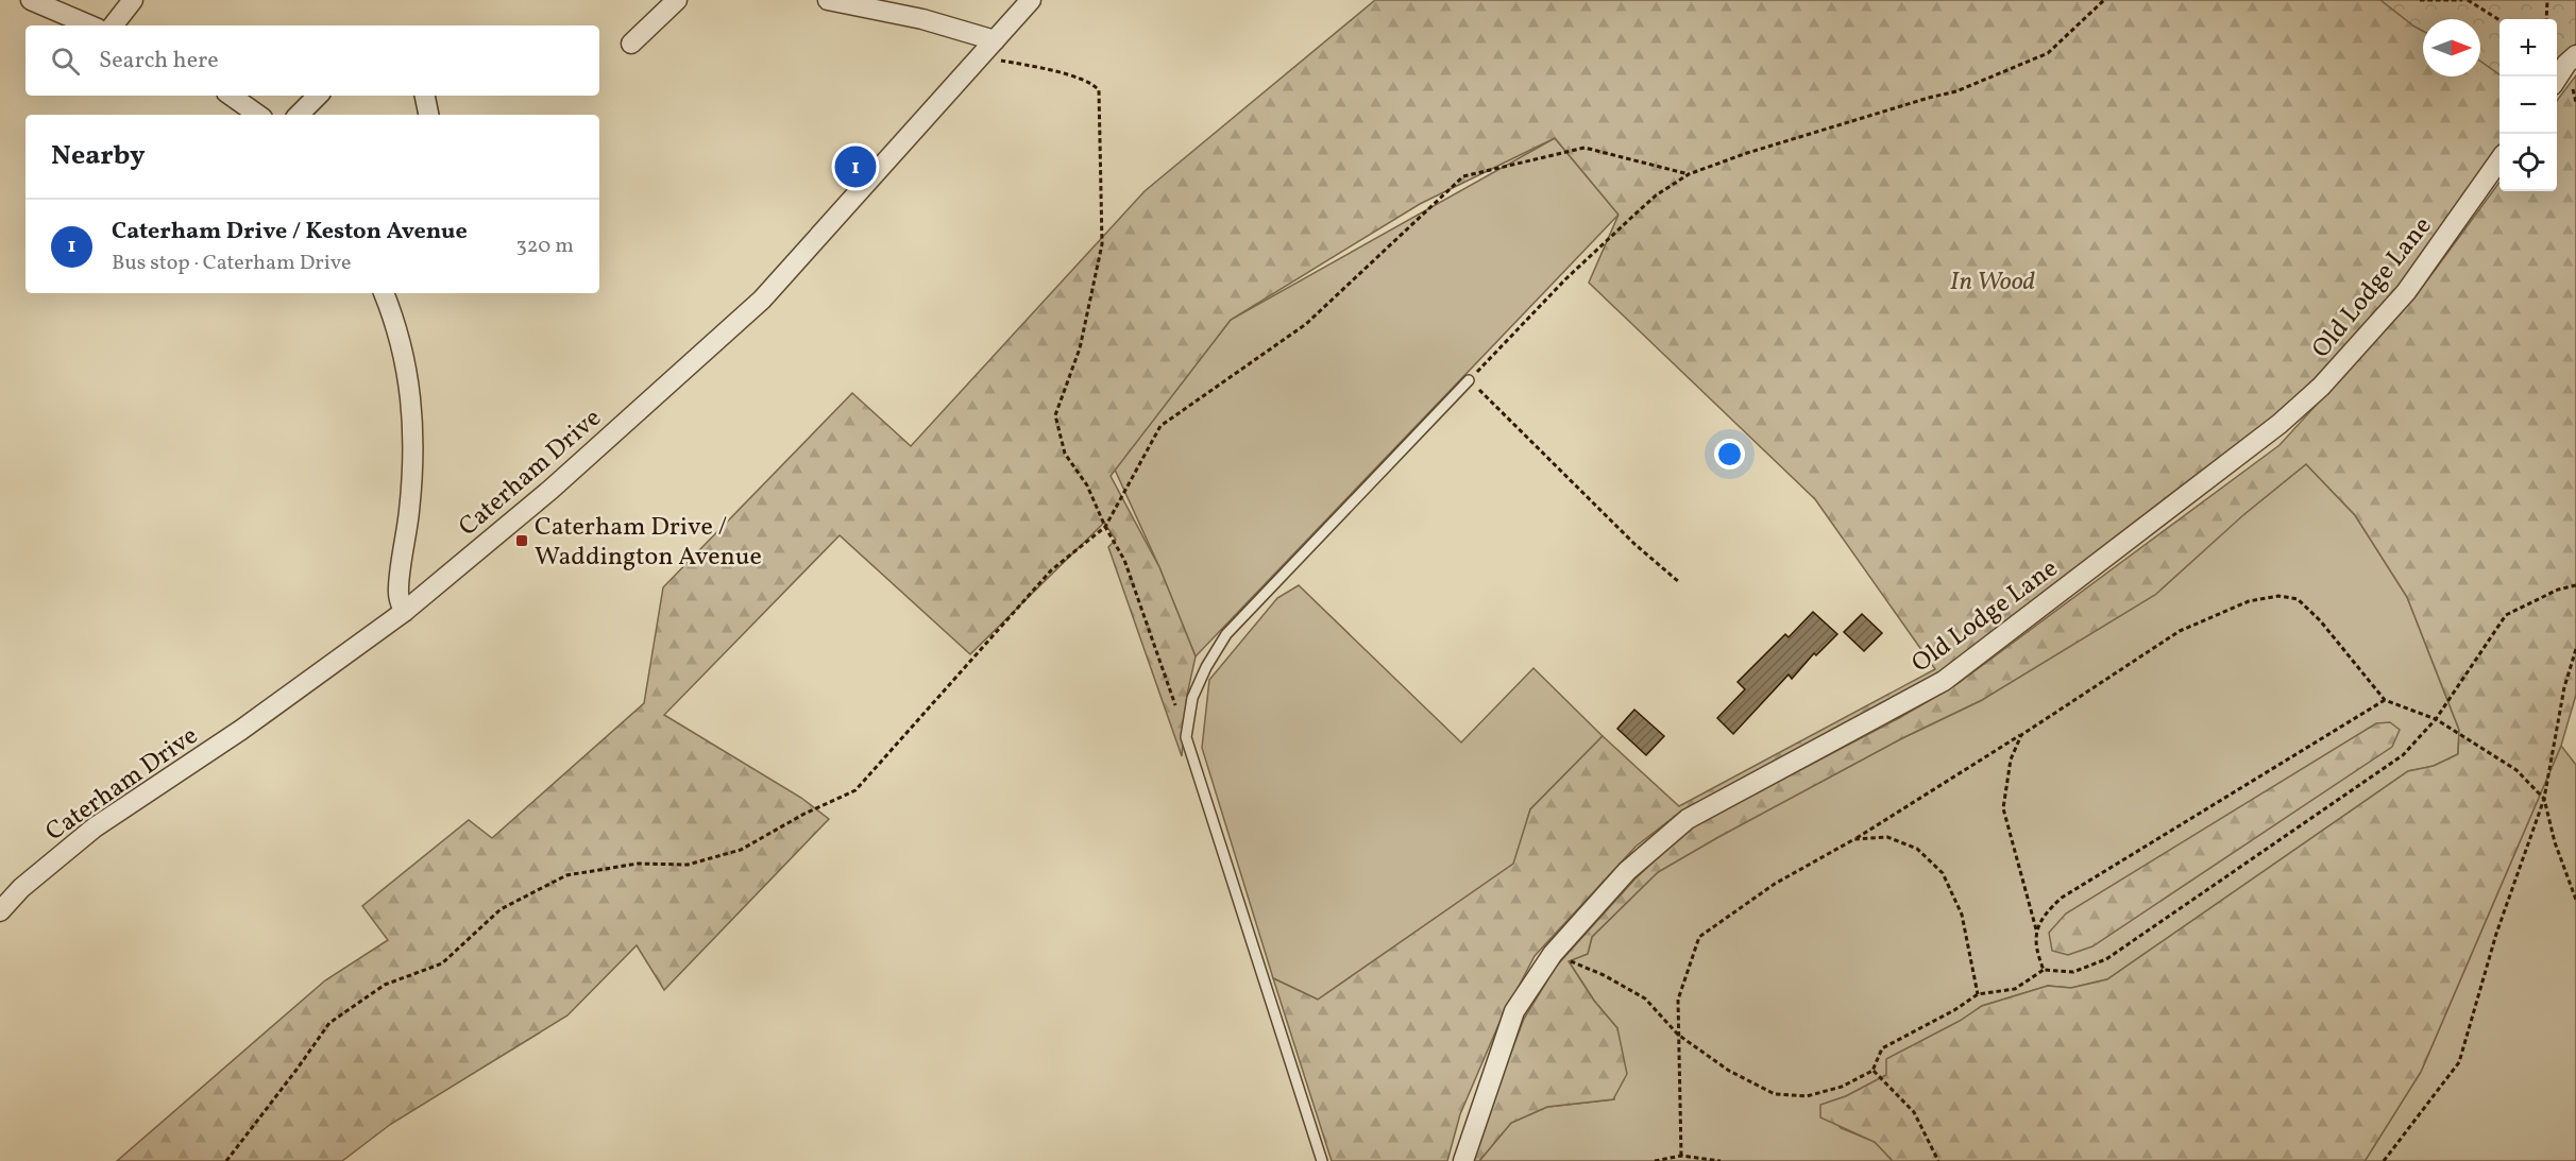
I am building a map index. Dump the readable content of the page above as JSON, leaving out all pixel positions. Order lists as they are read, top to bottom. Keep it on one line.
{"streets":{"street":["Old Lodge Lane","Caterham Drive"]},"parks":["In Wood"],"places":{"transit":["Caterham Drive / Waddington Avenue"]},"north":"right","page":{"map_buttons":["+","−"],"search":"Search here","heading":"Nearby","pins":"1","list":[{"mark":"1","name":"Caterham Drive / Keston Avenue","note":"Bus stop · Caterham Drive","value":"320 m"}]}}
